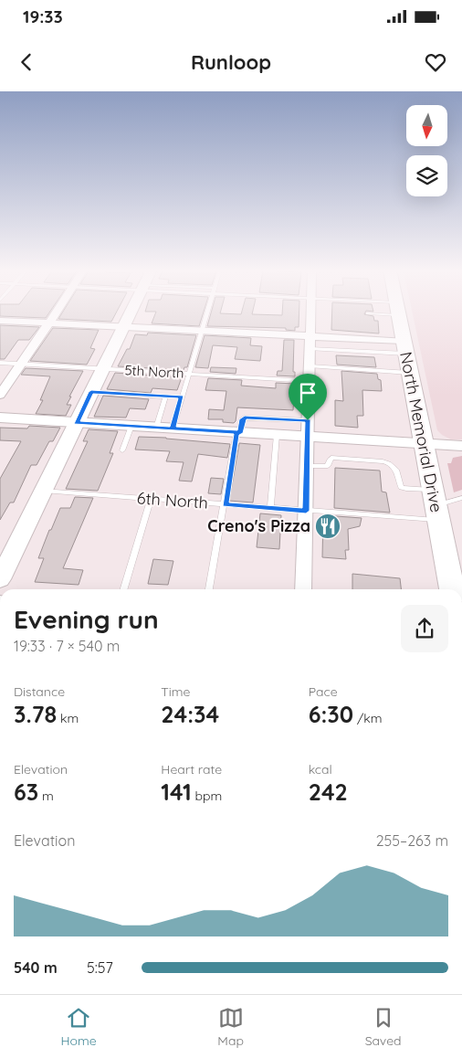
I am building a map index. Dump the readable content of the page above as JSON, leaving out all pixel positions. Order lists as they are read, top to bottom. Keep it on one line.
{"streets":{"main road":["North Memorial Drive"],"lane":["5th North","6th North"]},"crossings":[["North Memorial Drive","6th North"]],"places":{"restaurant":["Creno's Pizza"]},"north":"bottom","page":{"status":"19:33","header":"Runloop","heading":["Evening run","19:33 · 7 × 540 m"],"stats":[["Distance","3.78 km"],["Time","24:34"],["Pace","6:30 /km"],["Elevation","63 m"],["Heart rate","141 bpm"],["kcal","242"]],"chart":["Elevation","255–263 m"],"list":[{"name":"540 m","note":"5:57"}],"tabs":["Home","Map","Saved"]}}
